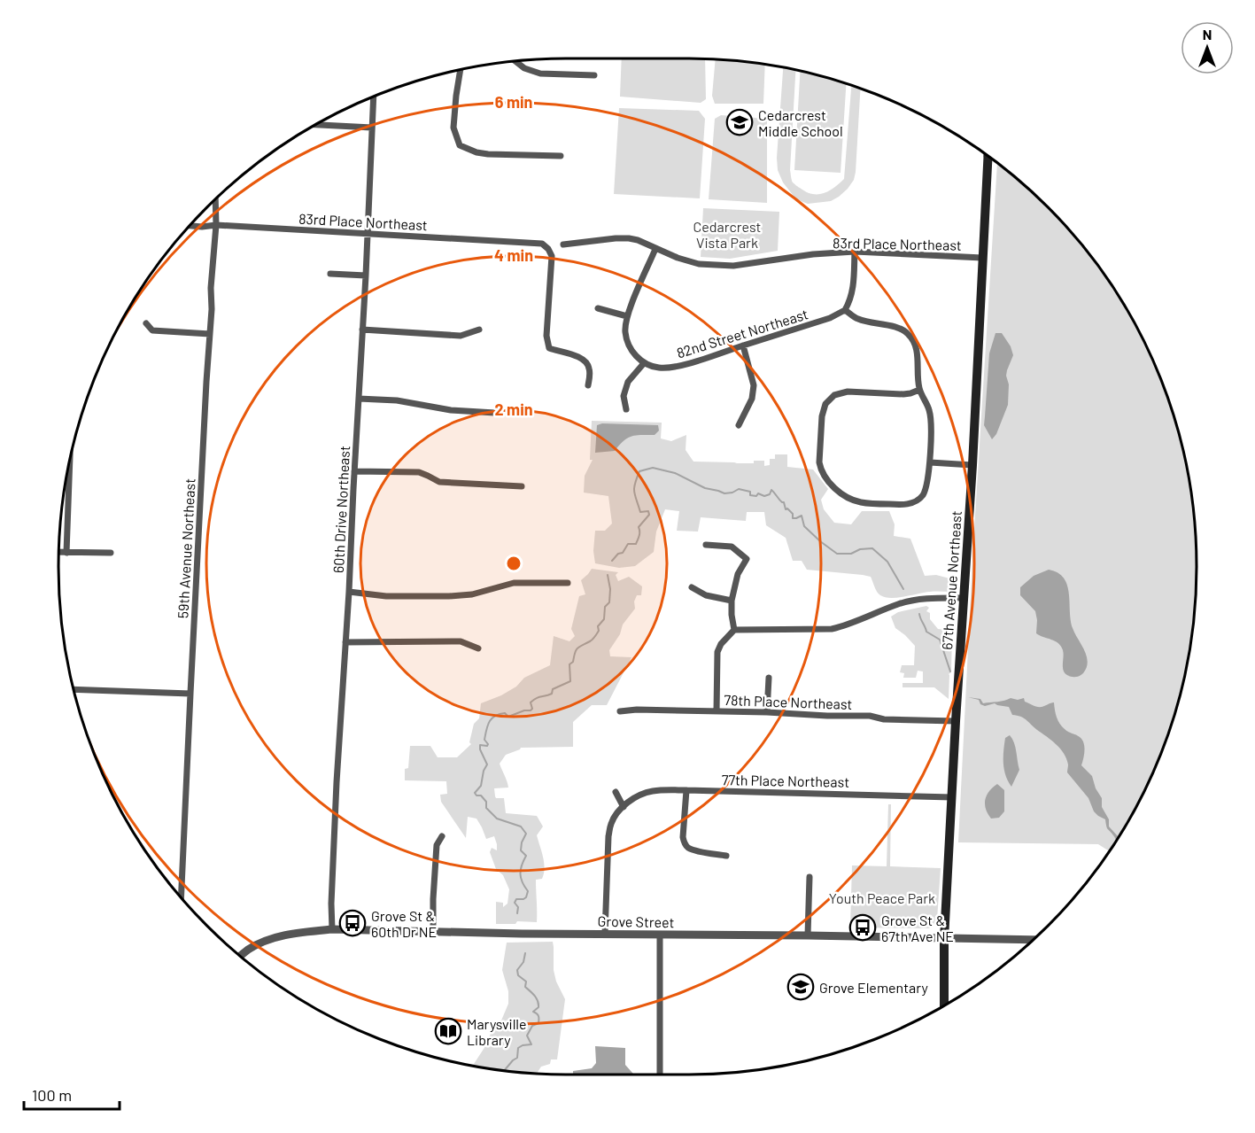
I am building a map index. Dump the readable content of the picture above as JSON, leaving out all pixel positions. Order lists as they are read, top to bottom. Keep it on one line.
{"streets":{"main road":["67th Avenue Northeast"],"street":["83rd Place Northeast","82nd Street Northeast","60th Drive Northeast","59th Avenue Northeast","78th Place Northeast","77th Place Northeast","Grove Street"]},"crossings":[["83rd Place Northeast","60th Drive Northeast"],["83rd Place Northeast","59th Avenue Northeast"],["83rd Place Northeast","67th Avenue Northeast"],["60th Drive Northeast","Grove Street"],["67th Avenue Northeast","78th Place Northeast"],["67th Avenue Northeast","77th Place Northeast"],["67th Avenue Northeast","Grove Street"]],"parks":["Cedarcrest Vista Park","Youth Peace Park"],"places":{"school or university":["Cedarcrest Middle School","Grove Elementary"],"bus stop":["Grove St & 60th Dr NE","Grove St & 67th Ave NE"],"library":["Marysville Library"]},"scale_bar":"100 m","north":"top","rings":["6 min","4 min","2 min"]}
